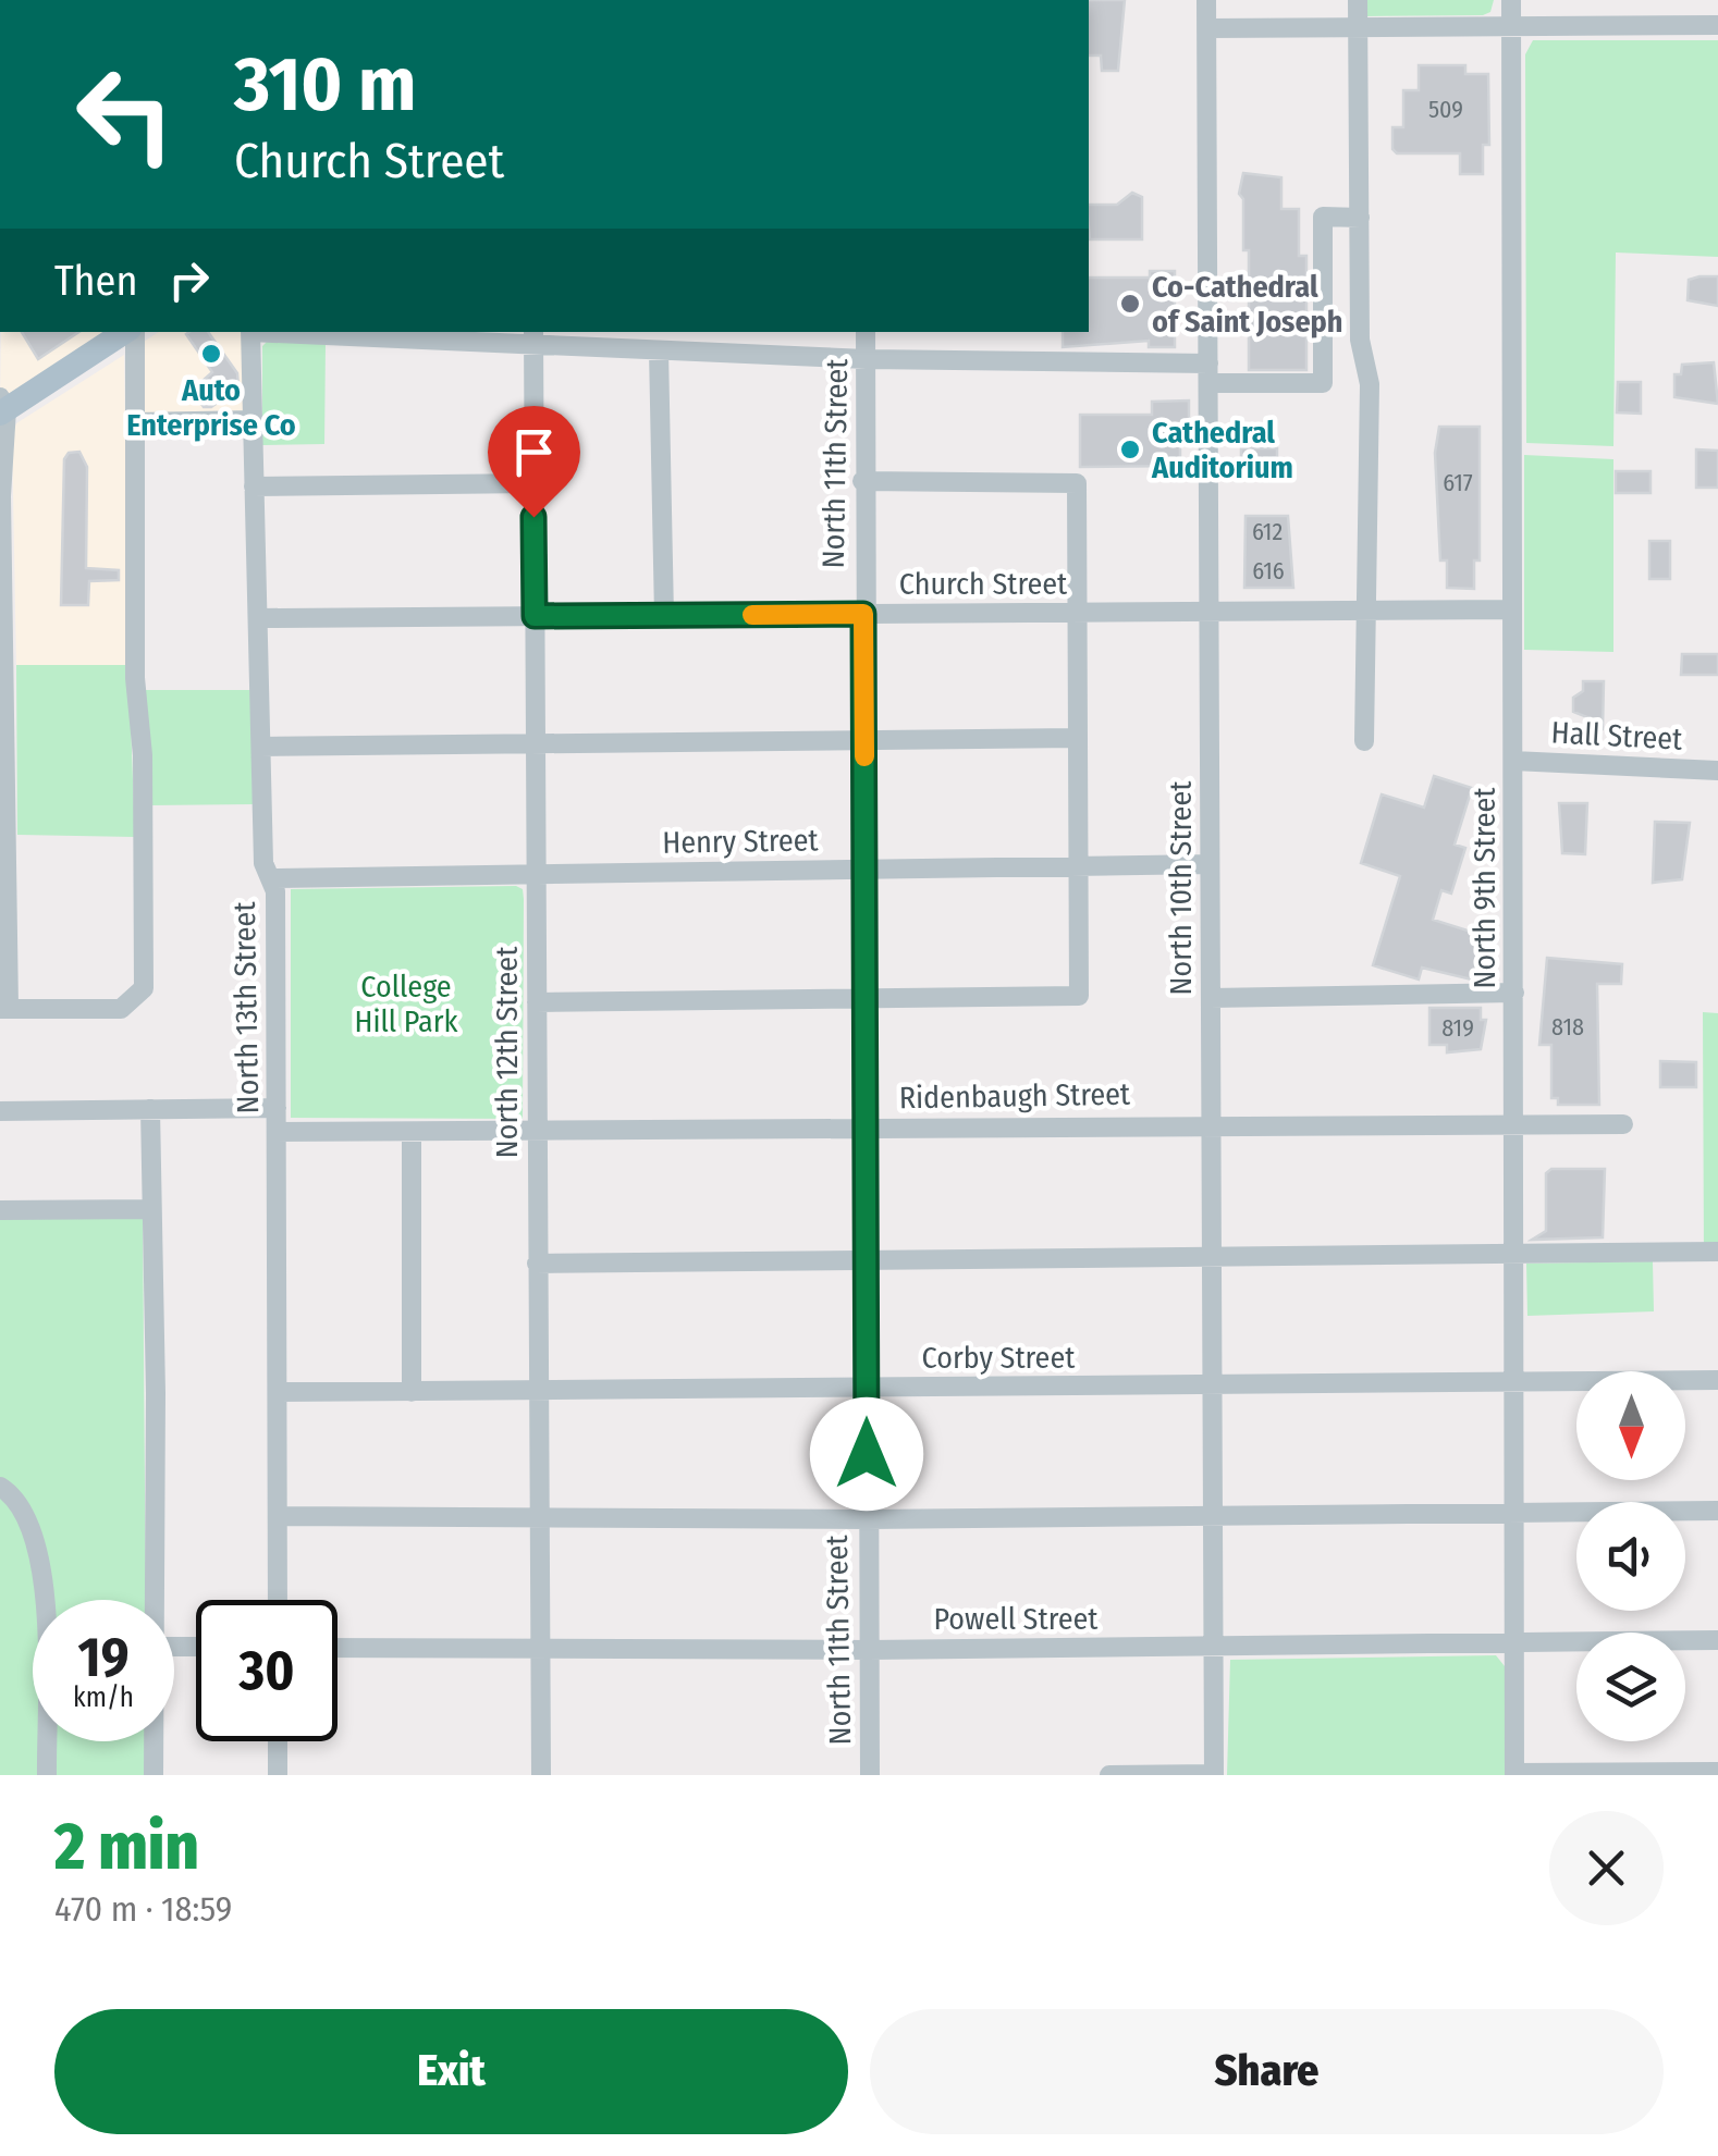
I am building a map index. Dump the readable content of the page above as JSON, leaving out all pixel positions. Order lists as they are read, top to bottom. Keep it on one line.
{"streets":{"street":["North 11th Street","Church Street","Hall Street","Henry Street","North 10th Street","North 9th Street","North 13th Street","North 12th Street","Ridenbaugh Street","Corby Street","Powell Street"]},"crossings":[["North 11th Street","Church Street"],["North 11th Street","Henry Street"],["North 11th Street","Ridenbaugh Street"],["North 11th Street","Corby Street"],["North 11th Street","Powell Street"],["Church Street","North 10th Street"],["Church Street","North 9th Street"],["Church Street","North 13th Street"],["Church Street","North 12th Street"],["Hall Street","North 9th Street"],["Henry Street","North 10th Street"],["Henry Street","North 13th Street"],["Henry Street","North 12th Street"],["North 10th Street","Ridenbaugh Street"],["North 10th Street","Corby Street"],["North 10th Street","Powell Street"],["North 9th Street","Ridenbaugh Street"],["North 9th Street","Corby Street"],["North 9th Street","Powell Street"],["North 13th Street","Ridenbaugh Street"],["North 13th Street","Corby Street"],["North 12th Street","Ridenbaugh Street"],["North 12th Street","Corby Street"],["North 12th Street","Powell Street"]],"parks":["College Hill Park"],"places":["Co-Cathedral of Saint Joseph","Auto Enterprise Co","Cathedral Auditorium"],"house_numbers":["509","617","612","616","818","819"],"north":"bottom","page":{"turn":["310 m","Church Street"],"then":"Then","speed":"19 km/h","limit":"30","heading":["2 min","470 m · 18:59"],"buttons":["Exit","Share"]}}
